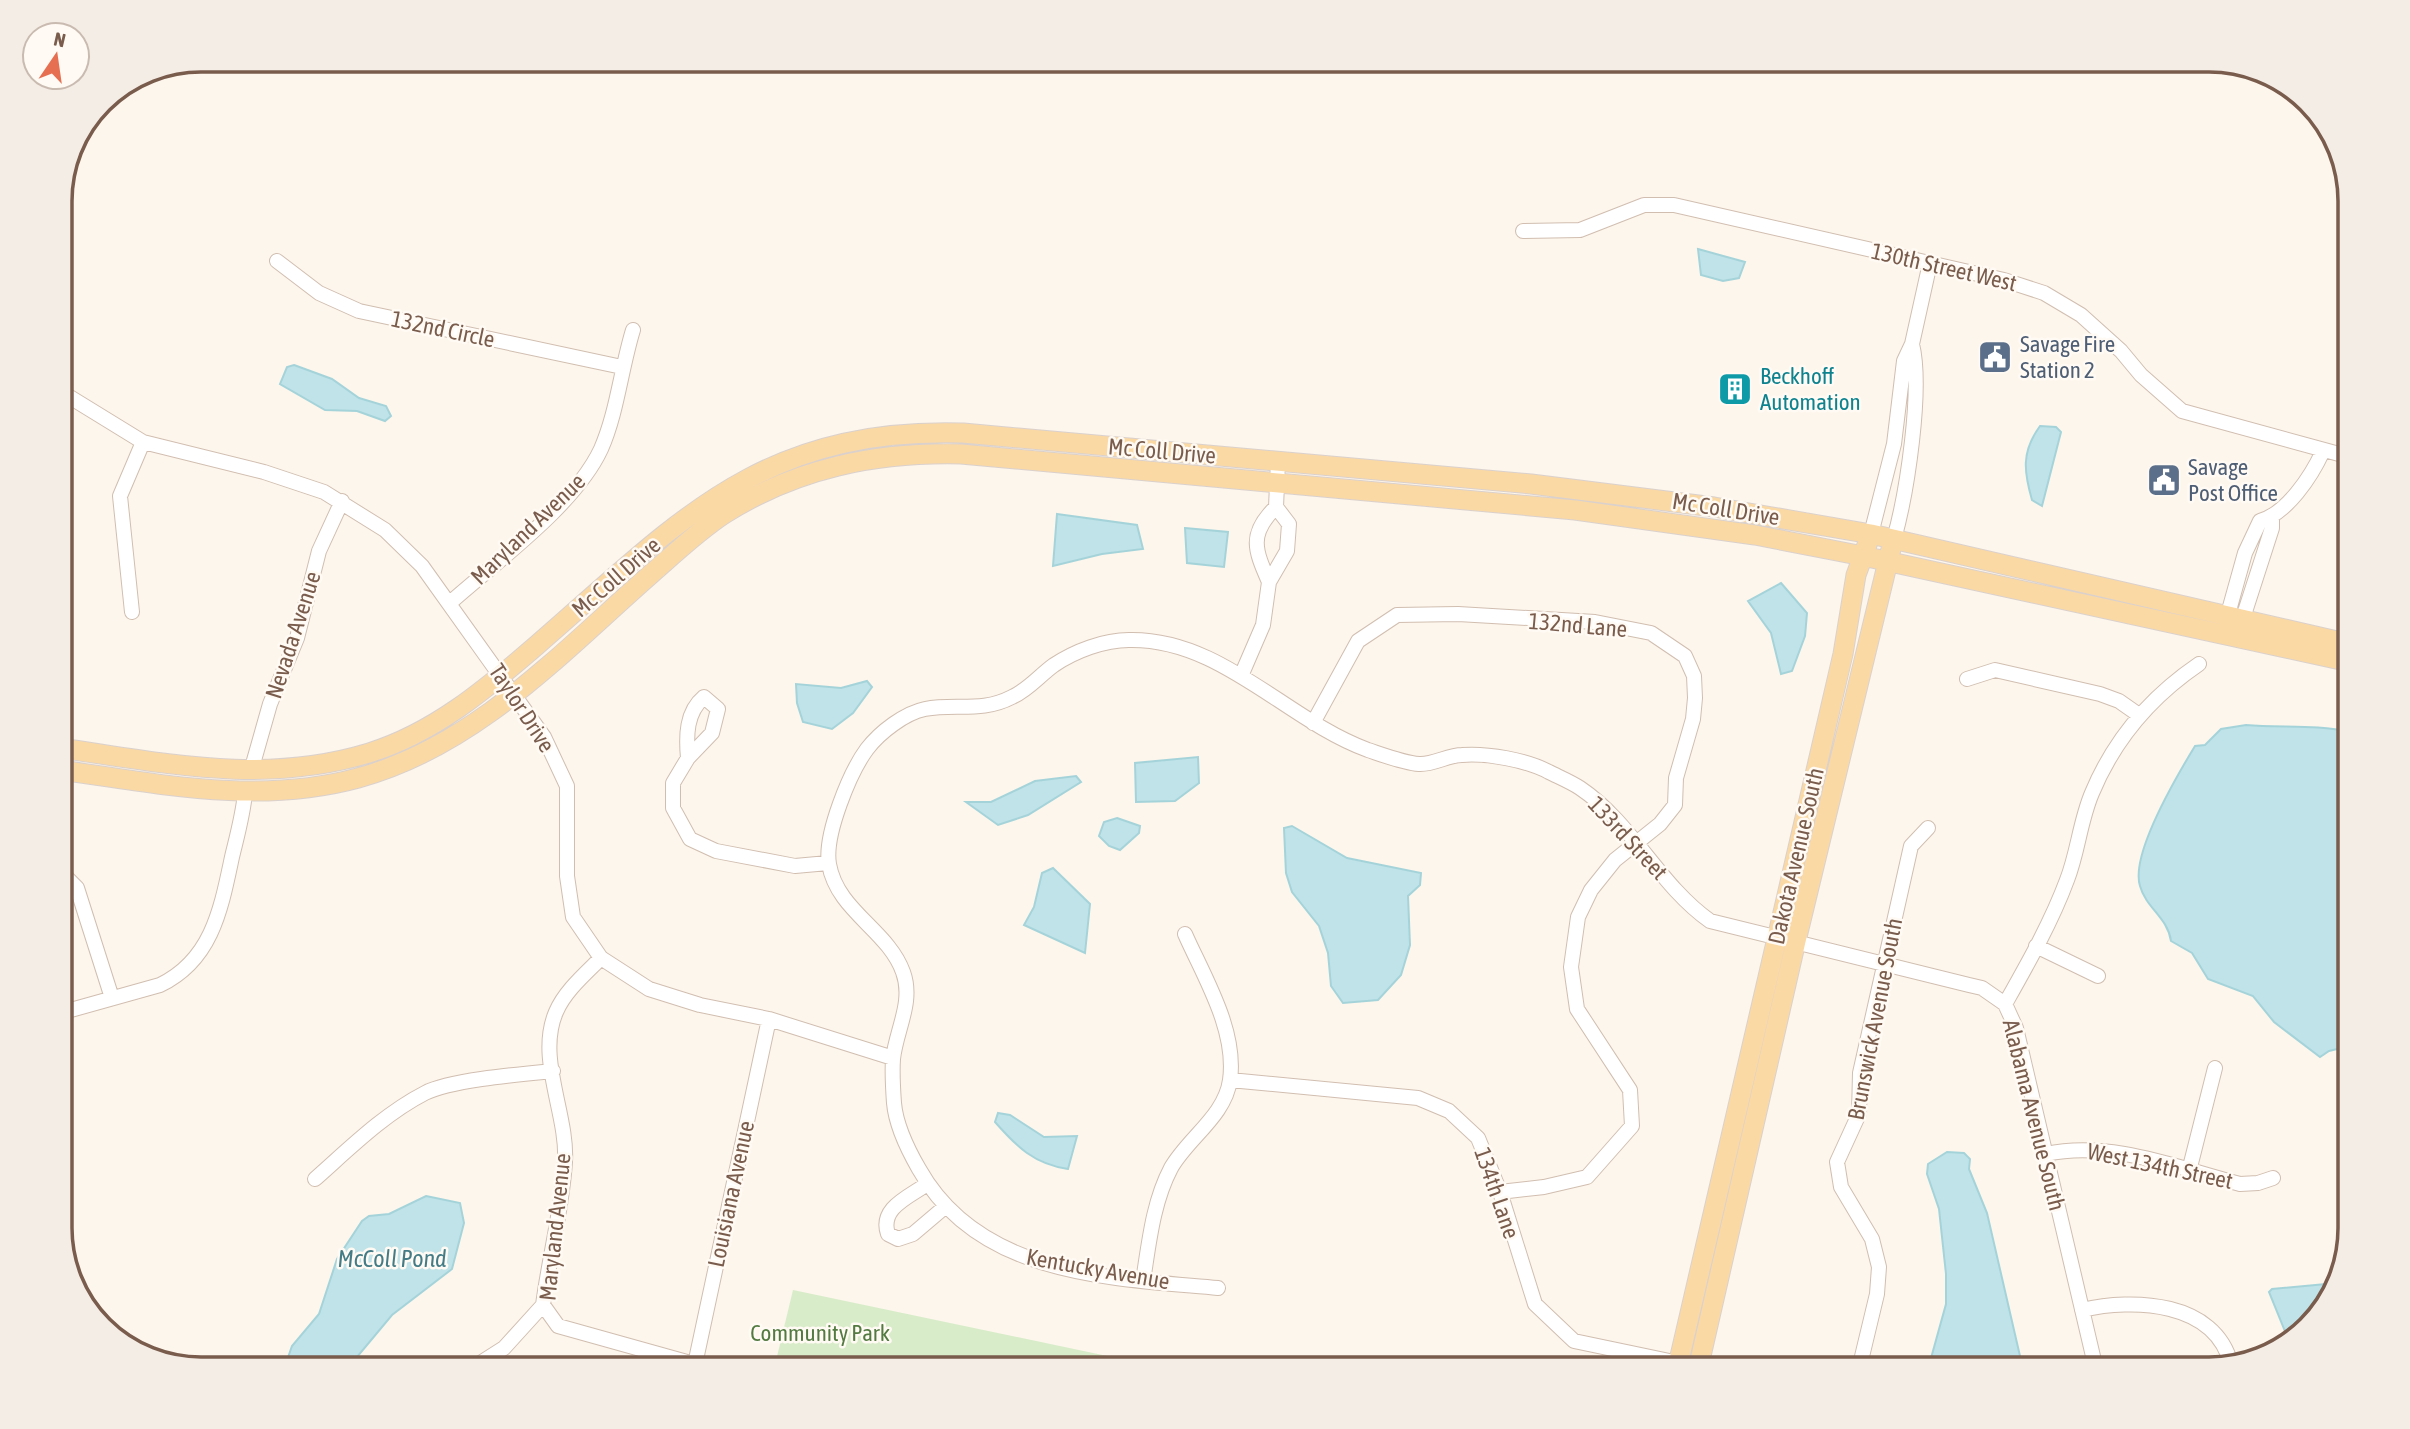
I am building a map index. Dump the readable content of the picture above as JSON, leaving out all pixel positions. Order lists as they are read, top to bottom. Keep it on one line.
{"streets":{"main road":["Mc Coll Drive","Dakota Avenue South"],"street":["130th Street West","132nd Circle","Maryland Avenue","132nd Lane","Nevada Avenue","Taylor Drive","133rd Street","Brunswick Avenue South","Alabama Avenue South","West 134th Street","134th Lane","Louisiana Avenue","Kentucky Avenue"]},"crossings":[["130th Street West","Dakota Avenue South"],["132nd Circle","Maryland Avenue"],["Mc Coll Drive","Nevada Avenue"],["Mc Coll Drive","Taylor Drive"],["Mc Coll Drive","Dakota Avenue South"],["Maryland Avenue","Taylor Drive"],["132nd Lane","133rd Street"],["132nd Lane","134th Lane"],["Nevada Avenue","Taylor Drive"],["Taylor Drive","Louisiana Avenue"],["Taylor Drive","Kentucky Avenue"],["133rd Street","Dakota Avenue South"],["133rd Street","Brunswick Avenue South"],["133rd Street","Alabama Avenue South"],["133rd Street","Kentucky Avenue"],["Alabama Avenue South","West 134th Street"]],"water":["McColl Pond"],"parks":["Community Park"],"places":{"public building":["Savage Fire Station 2","Savage Post Office"],"building":["Beckhoff Automation"]},"north":"top"}
